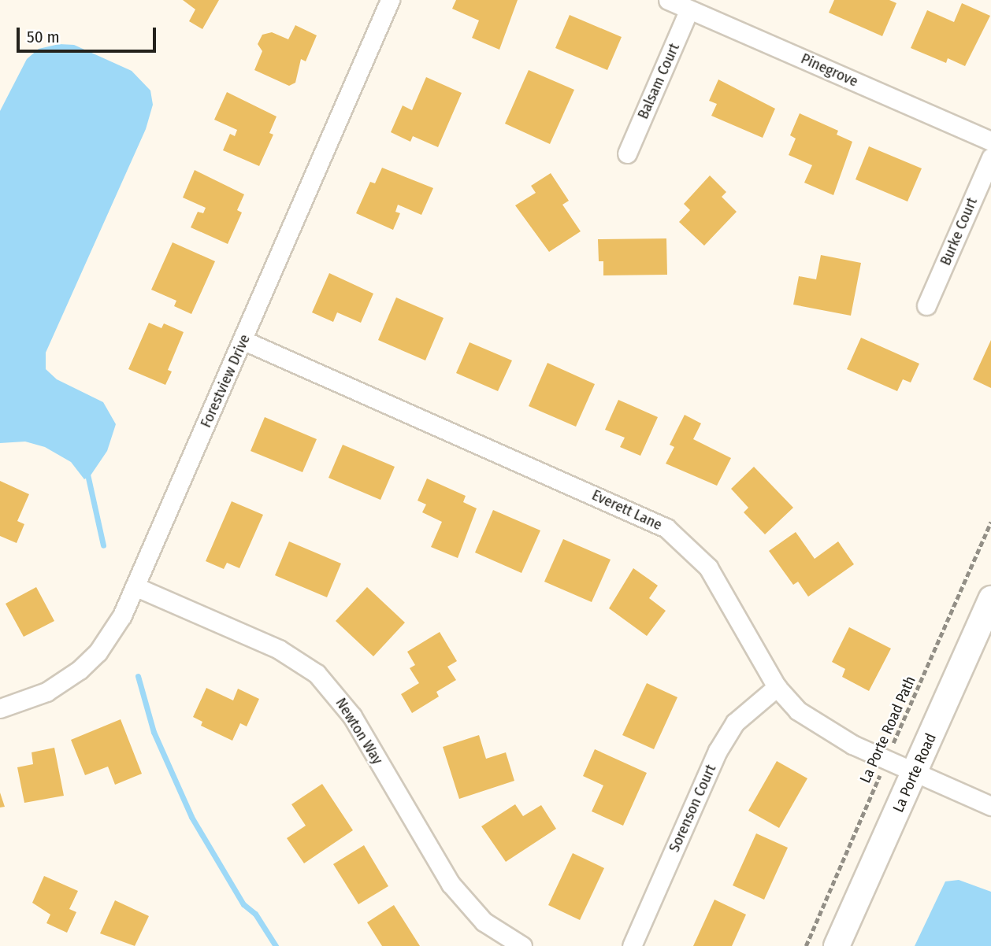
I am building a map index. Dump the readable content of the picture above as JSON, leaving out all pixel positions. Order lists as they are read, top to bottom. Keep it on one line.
{"streets":{"street":["Pinegrove","Balsam Court","Burke Court","Forestview Drive","Everett Lane","Newton Way","La Porte Road","Sorenson Court"],"path":["La Porte Road Path"]},"crossings":[["Pinegrove","Balsam Court"],["Forestview Drive","Everett Lane"],["Forestview Drive","Newton Way"],["Everett Lane","La Porte Road Path"],["Everett Lane","La Porte Road"],["Everett Lane","Sorenson Court"]],"scale_bar":"50 m"}
